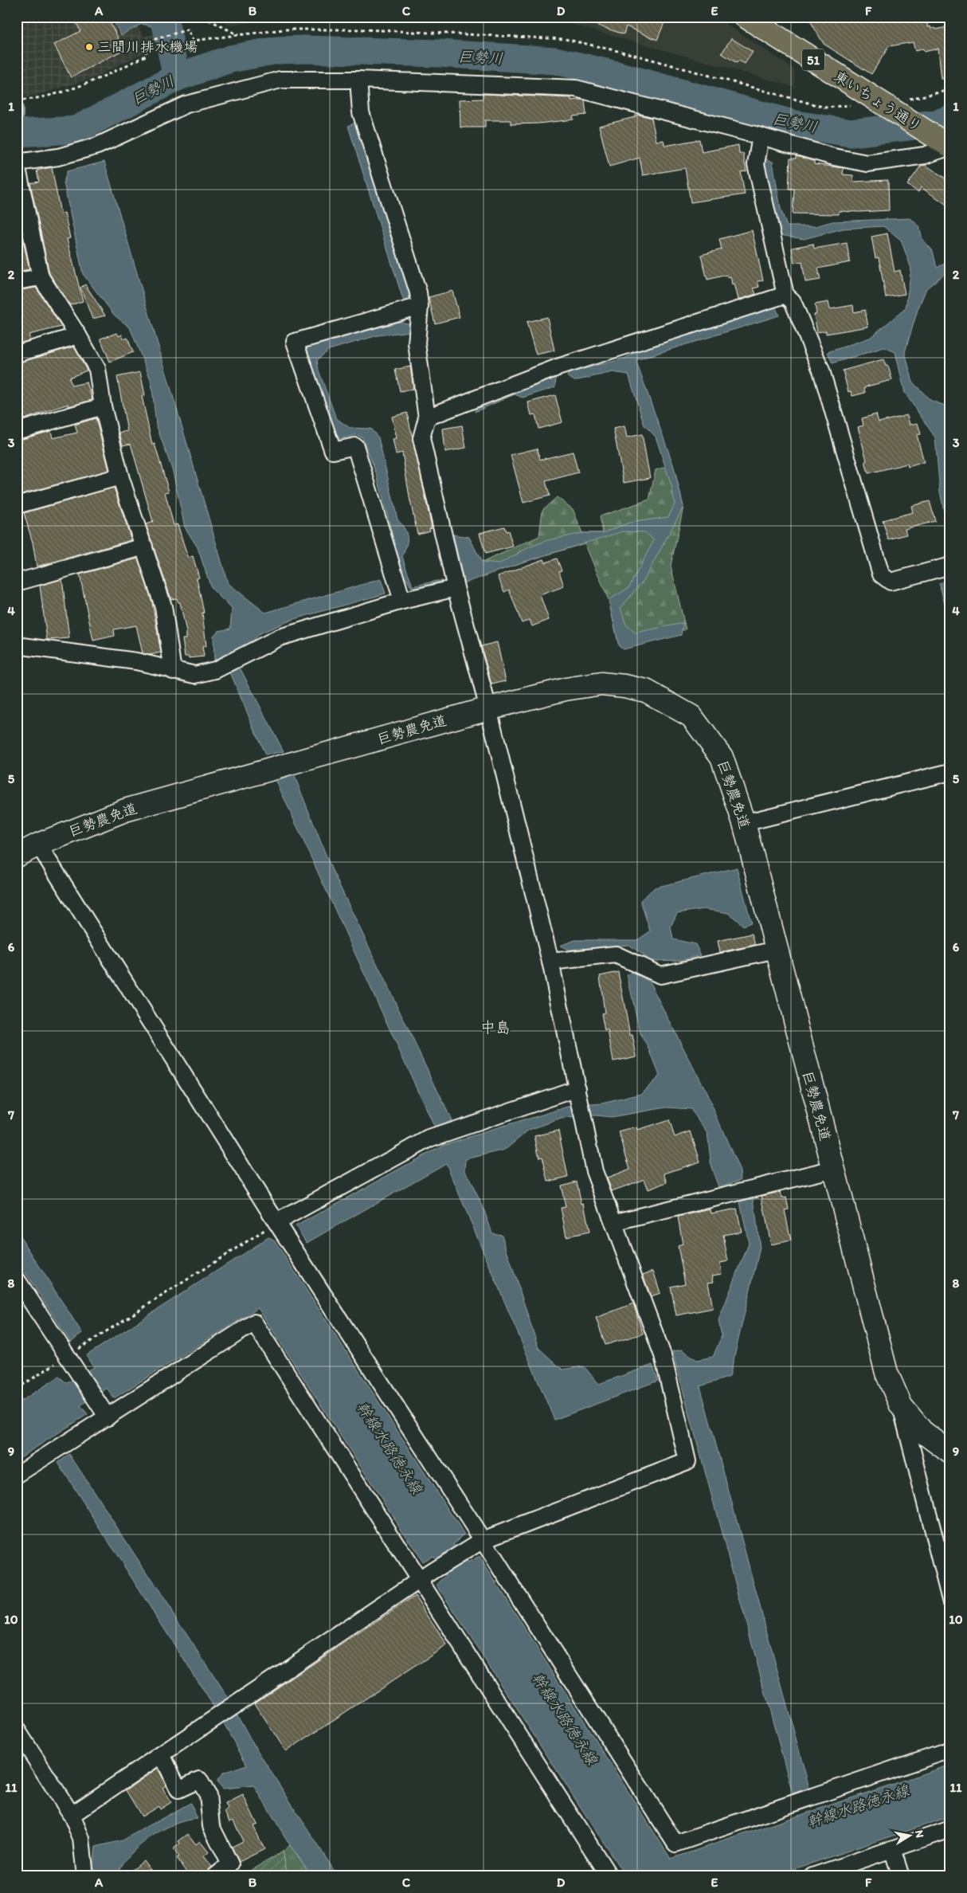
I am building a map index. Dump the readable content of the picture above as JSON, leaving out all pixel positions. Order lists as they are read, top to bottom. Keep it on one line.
{"streets":{"main road":["51","東いちょう通り"],"street":["巨勢農免道"]},"districts":["中島"],"water":["巨勢川","幹線水路徳永線"],"places":["三間川排水機場"],"north":"right","grid":{"columns":["A","B","C","D","E","F"],"rows":["1","2","3","4","5","6","7","8","9","10","11"]}}
